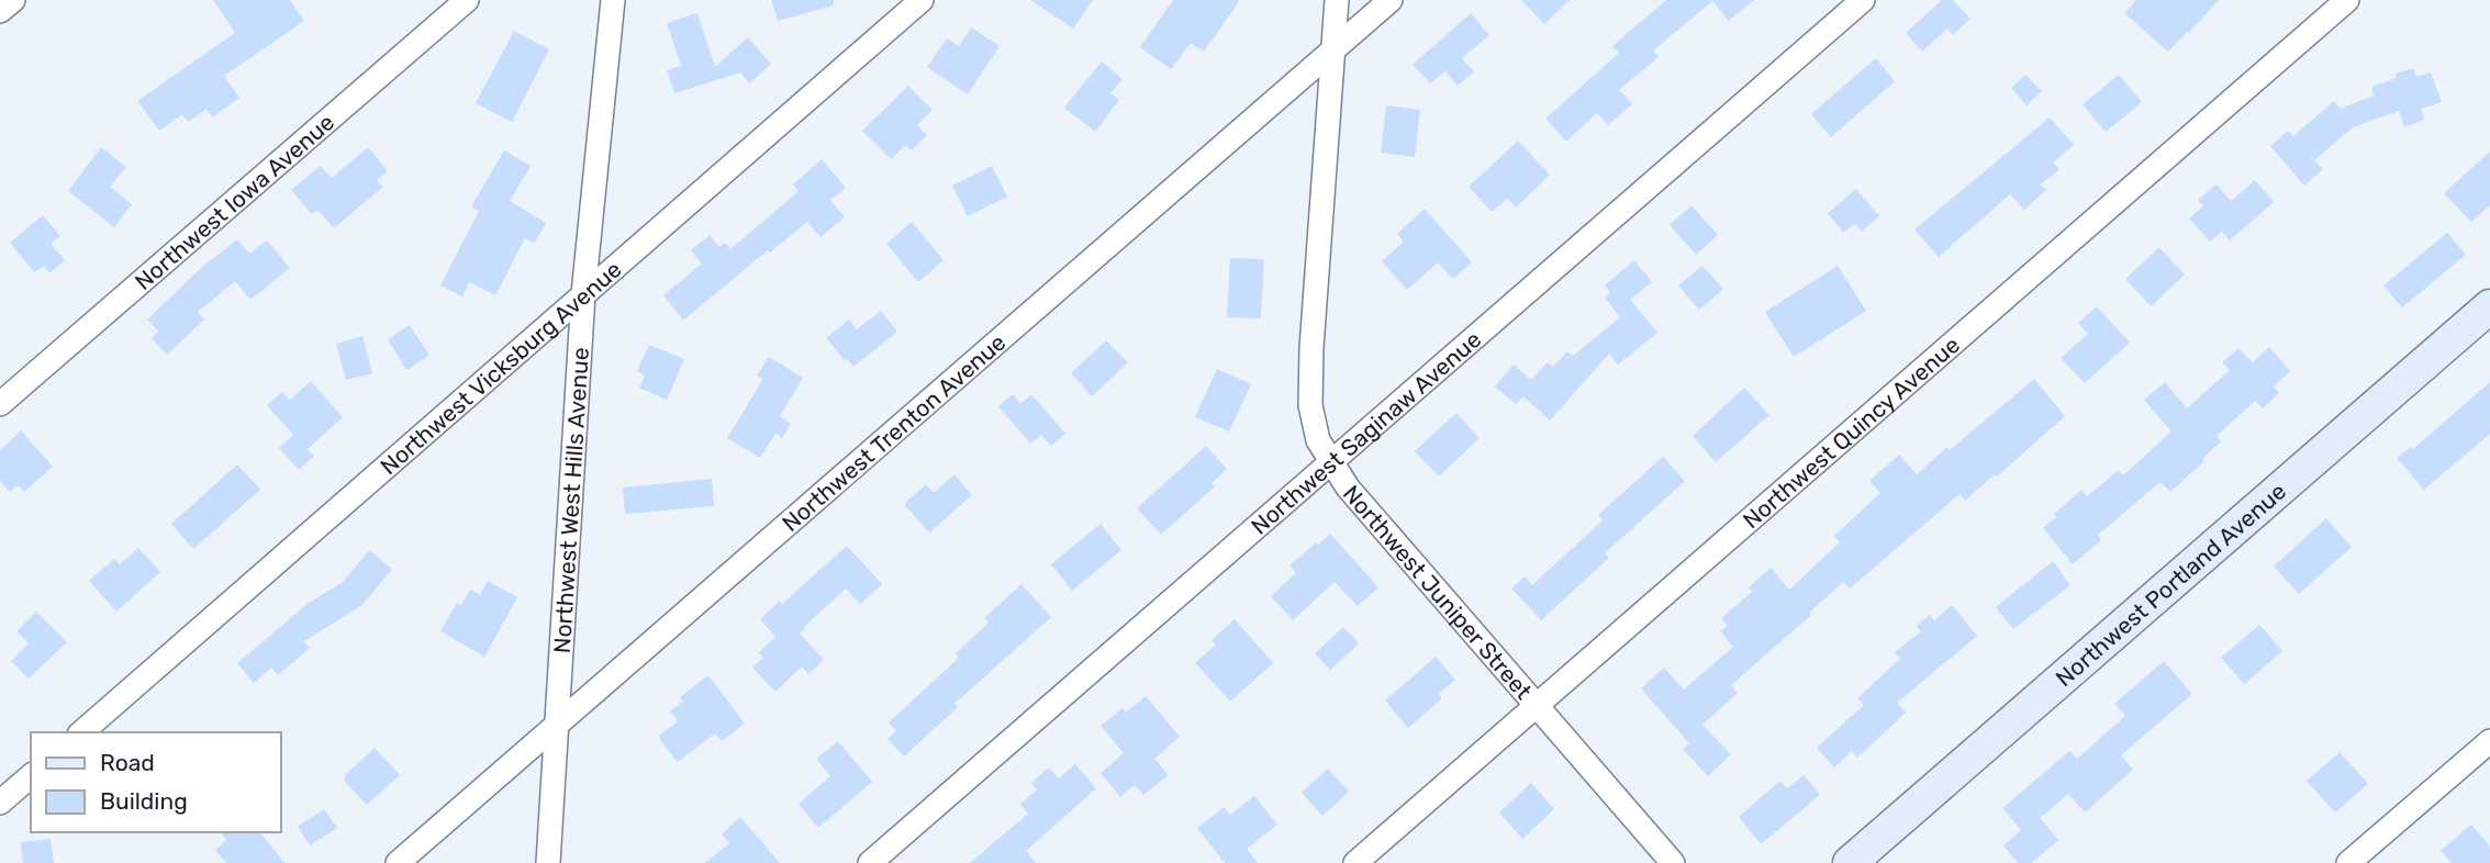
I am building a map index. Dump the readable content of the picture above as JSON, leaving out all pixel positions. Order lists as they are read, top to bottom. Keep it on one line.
{"streets":{"street":["Northwest Iowa Avenue","Northwest Vicksburg Avenue","Northwest Trenton Avenue","Northwest Saginaw Avenue","Northwest Quincy Avenue","Northwest West Hills Avenue","Northwest Portland Avenue","Northwest Juniper Street"]},"crossings":[["Northwest Vicksburg Avenue","Northwest West Hills Avenue"],["Northwest Trenton Avenue","Northwest West Hills Avenue"],["Northwest Trenton Avenue","Northwest Juniper Street"],["Northwest Saginaw Avenue","Northwest Juniper Street"],["Northwest Quincy Avenue","Northwest Juniper Street"]],"legend":["Road","Building"]}
